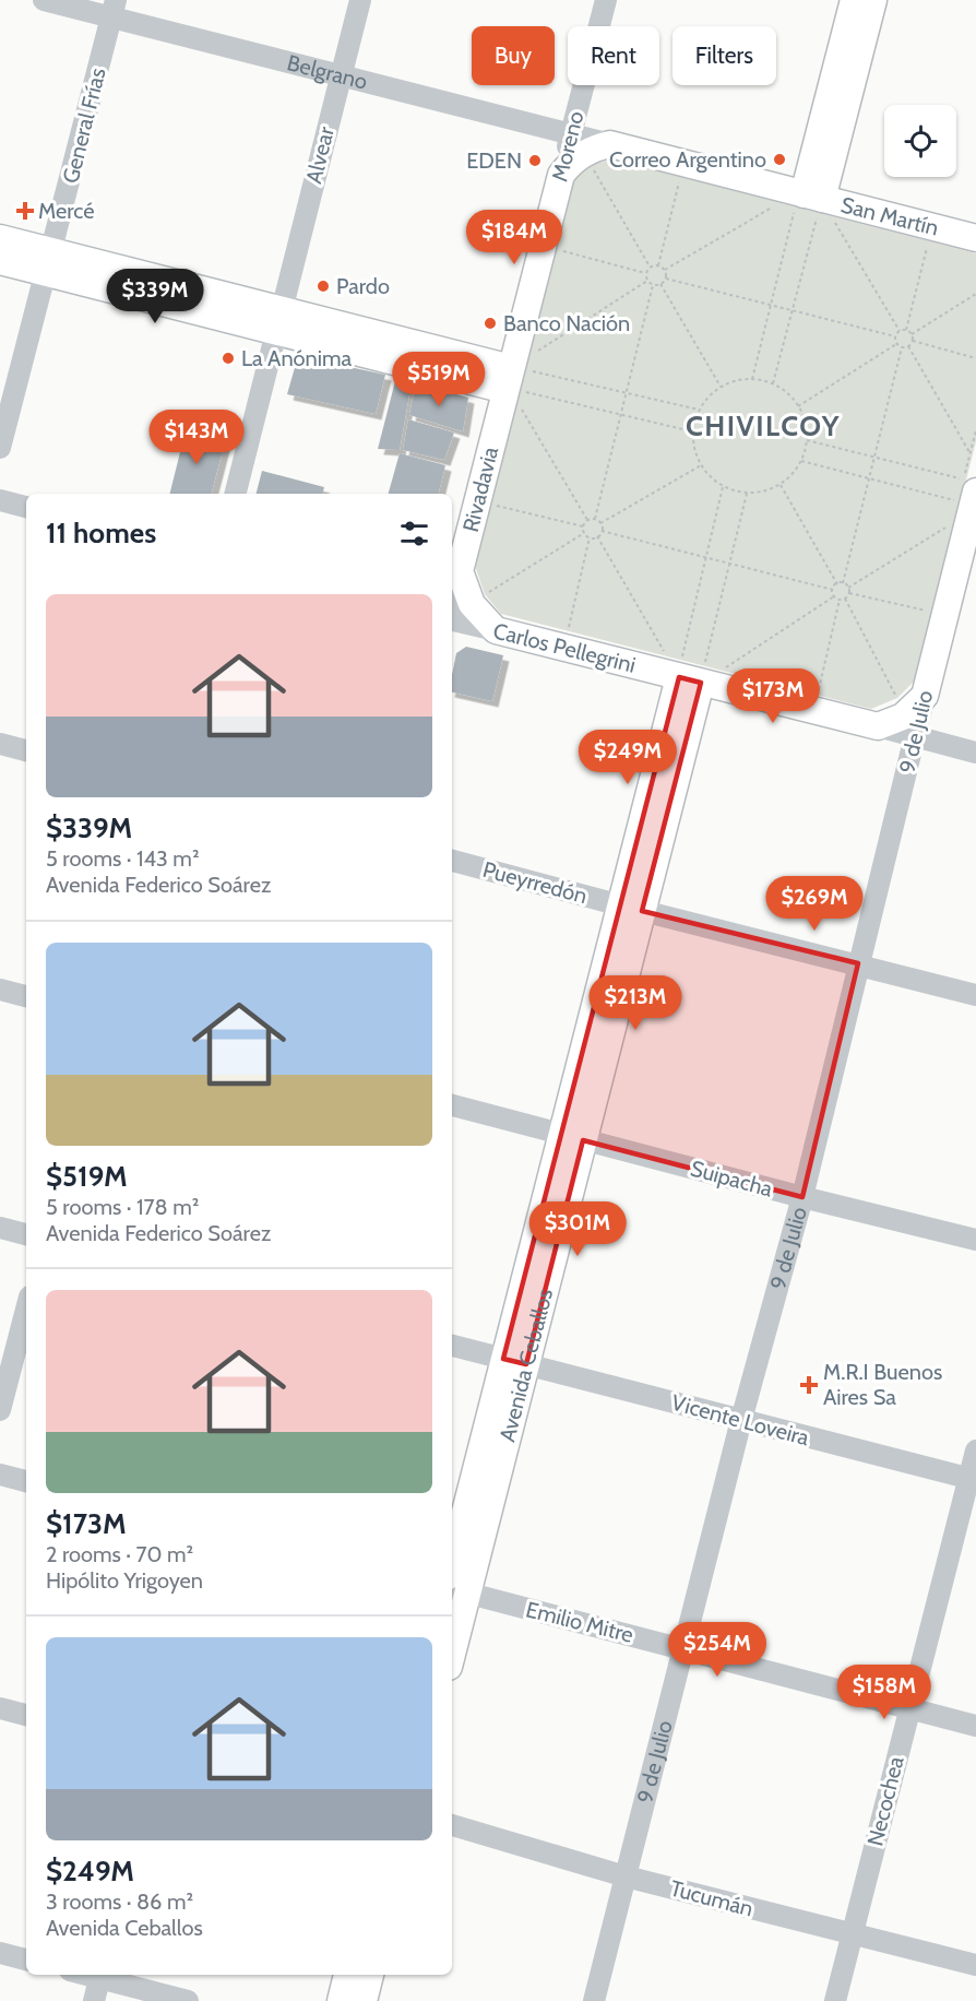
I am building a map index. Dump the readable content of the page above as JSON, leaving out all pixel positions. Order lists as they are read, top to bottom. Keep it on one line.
{"streets":{"main road":["Belgrano","Moreno","San Martín","Rivadavia","Carlos Pellegrini","9 de Julio","Avenida Ceballos"],"street":["General Frías","Alvear","Pueyrredón","Suipacha","Vicente Loveira","Emilio Mitre","Necochea","Tucumán"]},"crossings":[["Belgrano","General Frías"],["Belgrano","Moreno"],["Belgrano","Alvear"],["Belgrano","San Martín"],["Moreno","Rivadavia"],["Carlos Pellegrini","Avenida Ceballos"],["9 de Julio","Pueyrredón"],["9 de Julio","Suipacha"],["9 de Julio","Vicente Loveira"],["9 de Julio","Emilio Mitre"],["9 de Julio","Tucumán"],["Pueyrredón","Avenida Ceballos"],["Suipacha","Avenida Ceballos"],["Avenida Ceballos","Vicente Loveira"],["Avenida Ceballos","Emilio Mitre"],["Vicente Loveira","Necochea"],["Emilio Mitre","Necochea"],["Necochea","Tucumán"]],"districts":["CHIVILCOY"],"places":{"other":["Correo Argentino","EDEN","Pardo","Banco Nación","La Anónima"],"health":["Mercé","M.R.I Buenos Aires Sa"]},"page":{"chip":["Buy","Rent","Filters"],"price":["$184M","$339M","$519M","$143M","$173M","$249M","$269M","$213M","$301M","$254M","$158M"],"heading":"11 homes","list":[{"name":"$339M","note":"5 rooms · 143 m² · Avenida Federico Soárez"},{"name":"$519M","note":"5 rooms · 178 m² · Avenida Federico Soárez"},{"name":"$173M","note":"2 rooms · 70 m² · Hipólito Yrigoyen"},{"name":"$249M","note":"3 rooms · 86 m² · Avenida Ceballos"}]}}
